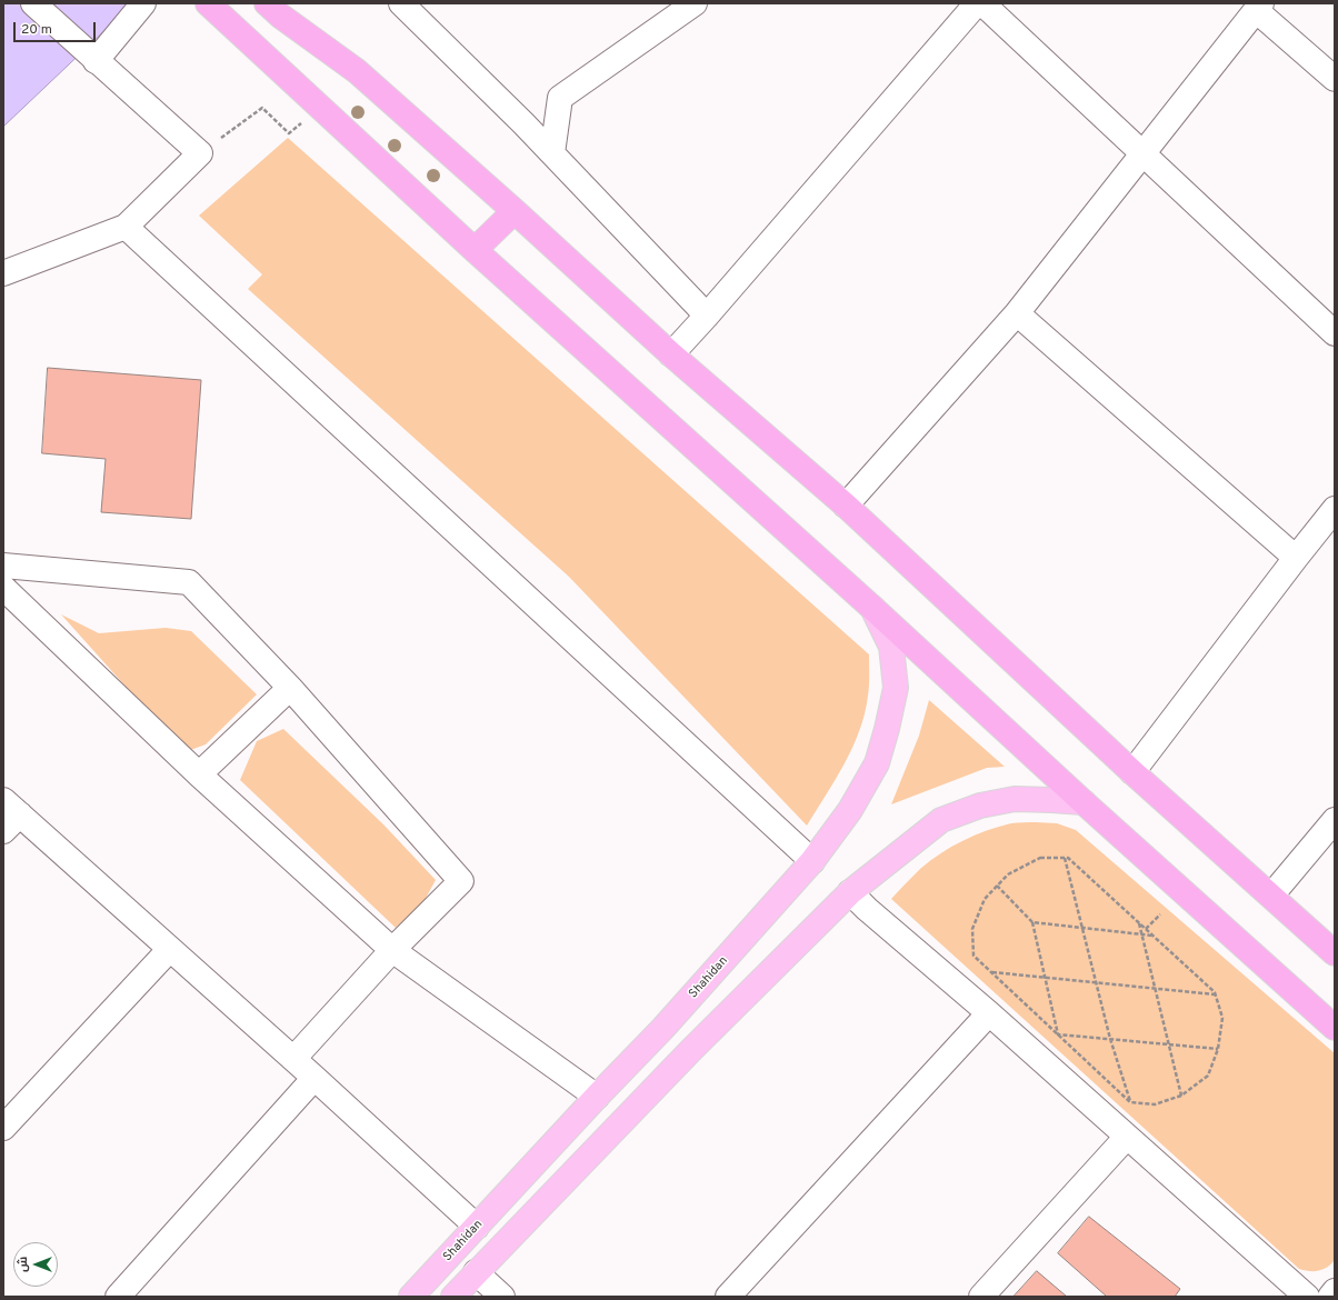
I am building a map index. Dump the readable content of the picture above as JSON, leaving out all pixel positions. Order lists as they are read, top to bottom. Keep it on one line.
{"streets":{"main road":["Shahidan"]},"scale_bar":"20 m","north":"left"}
